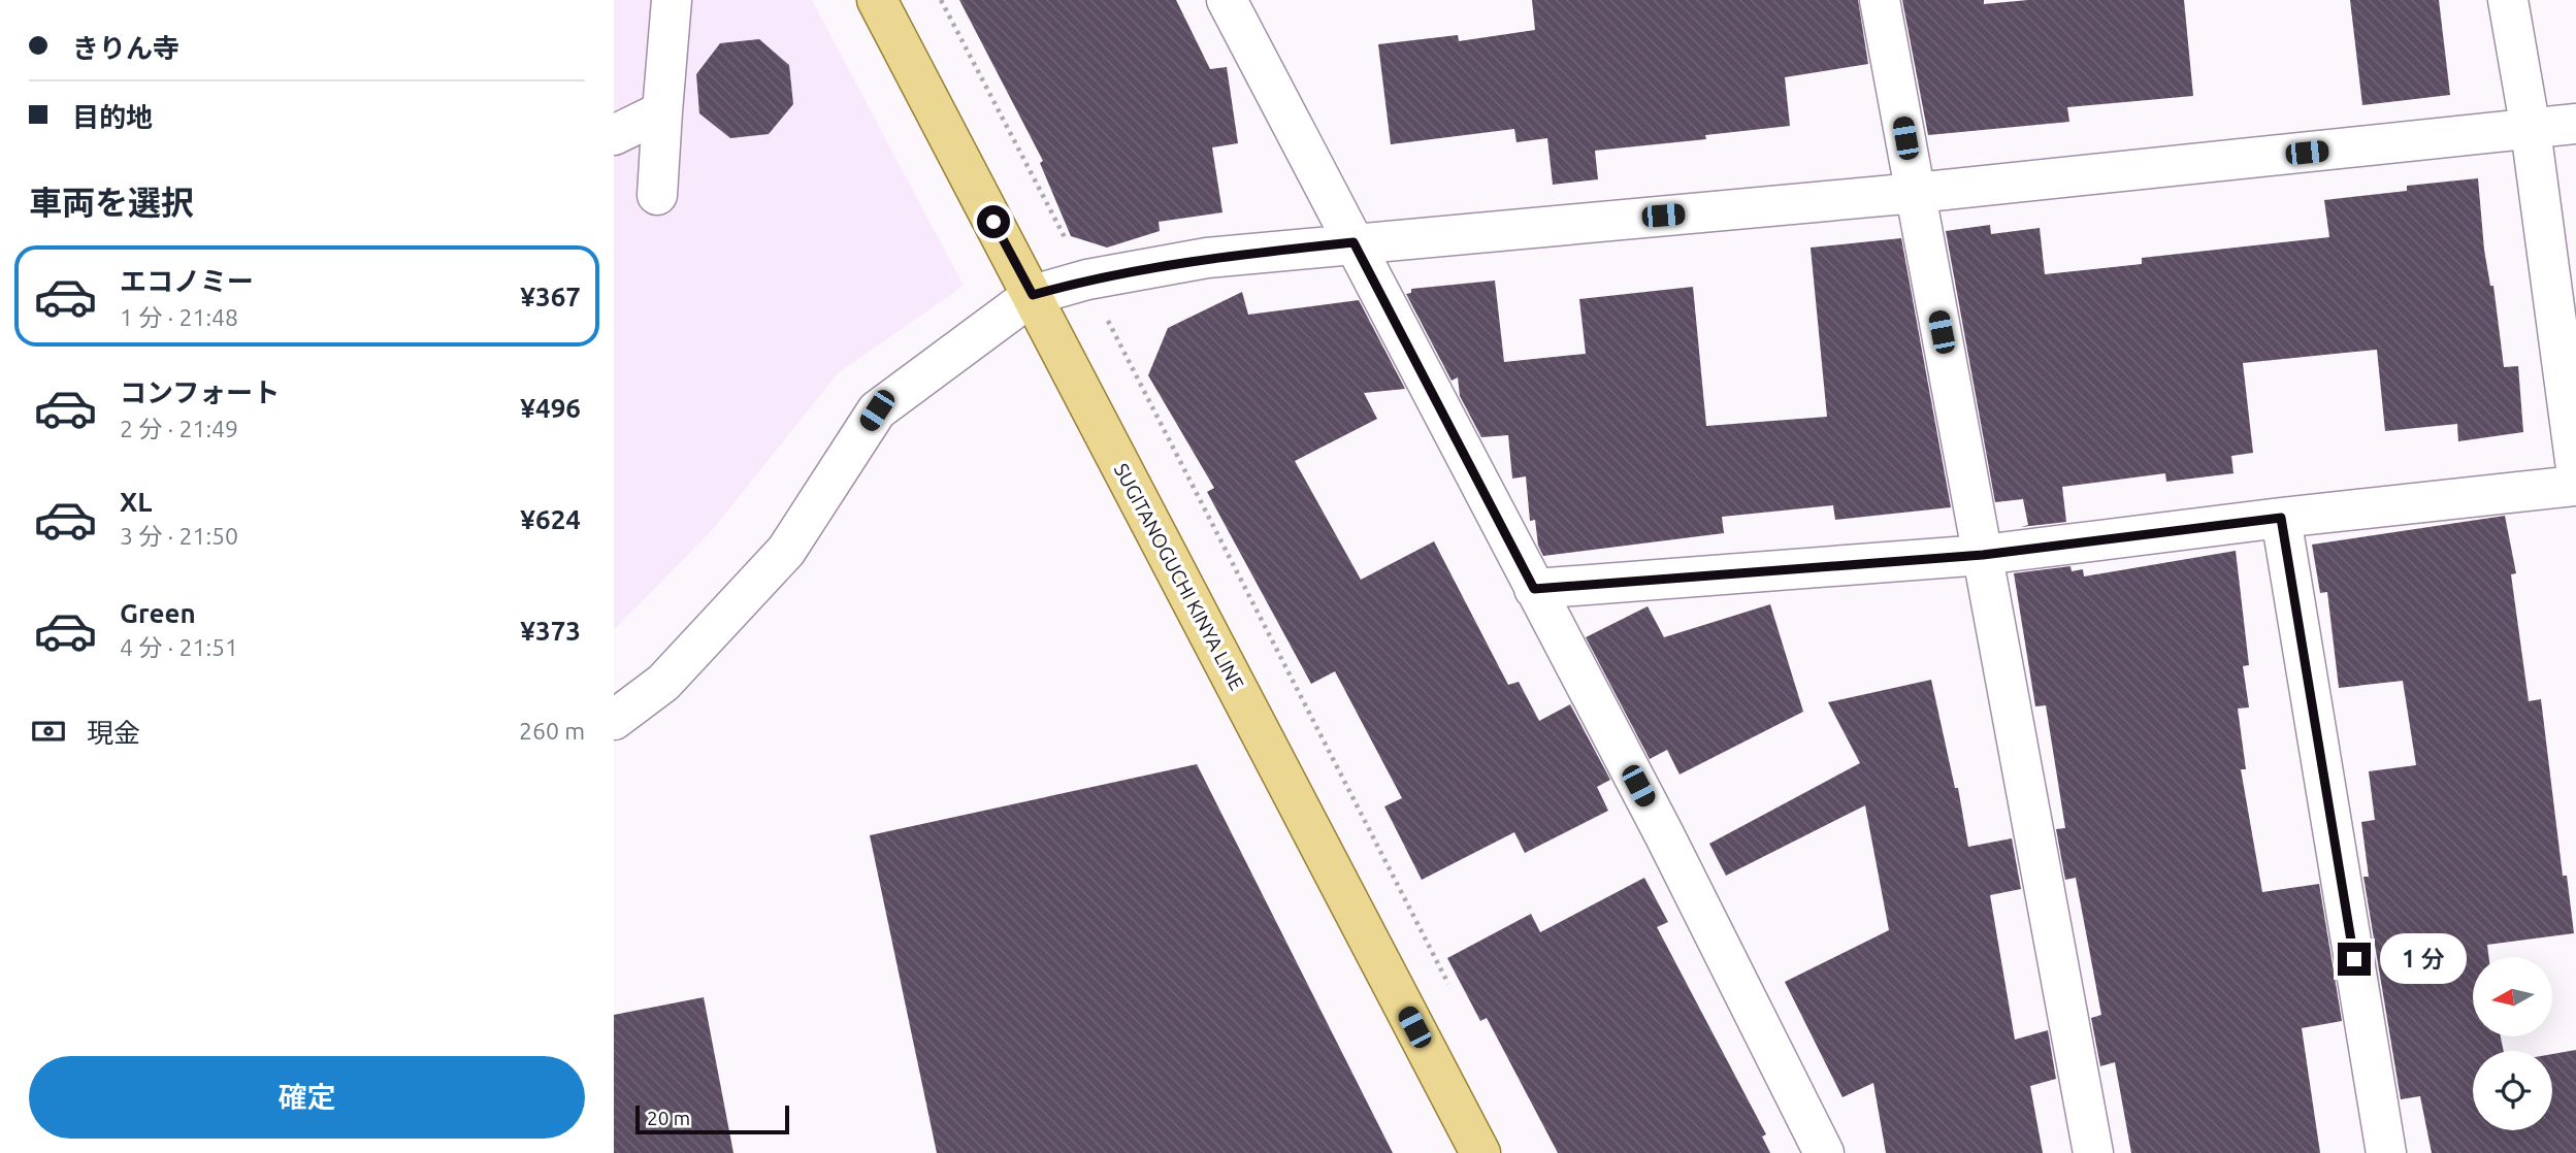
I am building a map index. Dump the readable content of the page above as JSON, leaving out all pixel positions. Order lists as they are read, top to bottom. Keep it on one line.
{"streets":{"main road":["SUGITANOGUCHI KINYA LINE"]},"scale_bar":"20 m","north":"left","page":{"banner":["きりん寺","目的地"],"heading":"車両を選択","list":[{"name":"エコノミー","note":"1 分 · 21:48","value":"¥367"},{"name":"コンフォート","note":"2 分 · 21:49","value":"¥496"},{"name":"XL","note":"3 分 · 21:50","value":"¥624"},{"name":"Green","note":"4 分 · 21:51","value":"¥373"}],"pay":["現金","260 m"],"bubble":"1 分","buttons":"確定","scale":"20 m"}}
